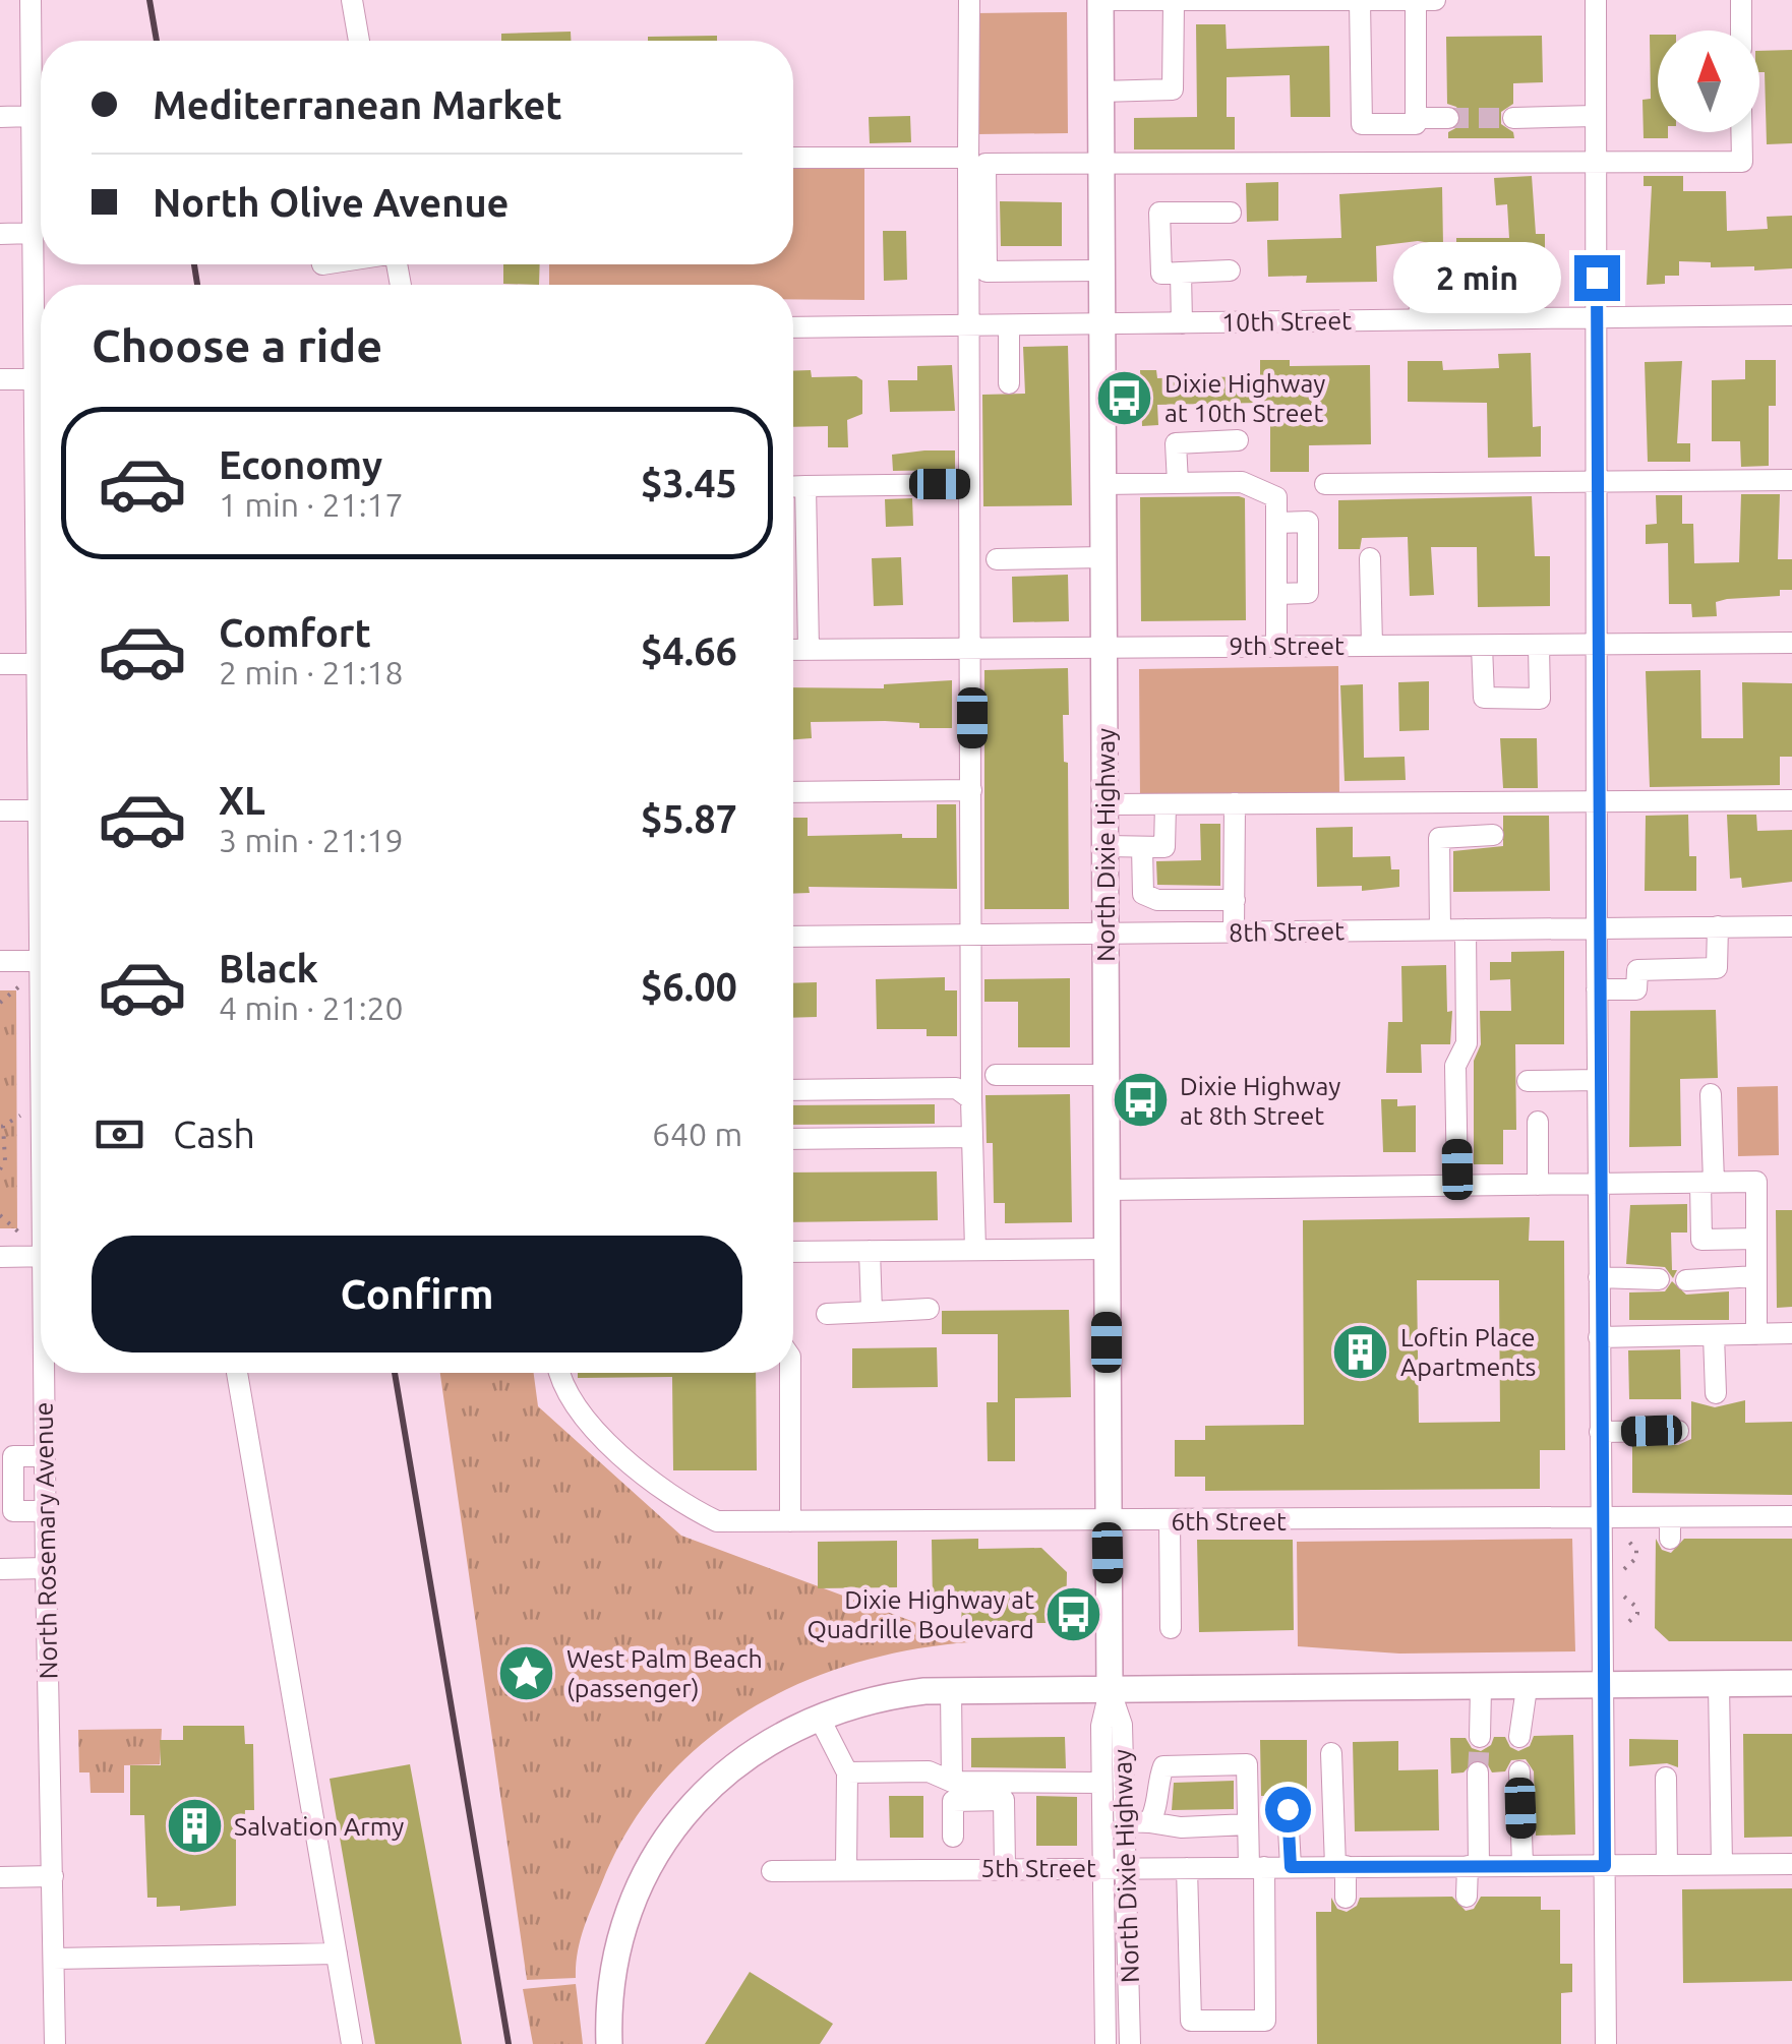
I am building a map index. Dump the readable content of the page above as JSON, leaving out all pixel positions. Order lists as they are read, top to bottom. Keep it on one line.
{"streets":{"main road":["North Dixie Highway"],"street":["10th Street","9th Street","8th Street","6th Street","North Rosemary Avenue","5th Street"]},"crossings":[["10th Street","North Dixie Highway"],["9th Street","North Dixie Highway"],["North Dixie Highway","8th Street"],["North Dixie Highway","6th Street"],["North Dixie Highway","5th Street"]],"places":{"bus stop":["Dixie Highway at 10th Street","Dixie Highway at 8th Street","Dixie Highway at Quadrille Boulevard"],"building":["Loftin Place Apartments","Salvation Army"],"place":["West Palm Beach (passenger)"]},"north":"top","page":{"banner":["Mediterranean Market","North Olive Avenue"],"bubble":"2 min","heading":"Choose a ride","list":[{"name":"Economy","note":"1 min · 21:17","value":"$3.45"},{"name":"Comfort","note":"2 min · 21:18","value":"$4.66"},{"name":"XL","note":"3 min · 21:19","value":"$5.87"},{"name":"Black","note":"4 min · 21:20","value":"$6.00"}],"pay":["Cash","640 m"],"buttons":"Confirm"}}
